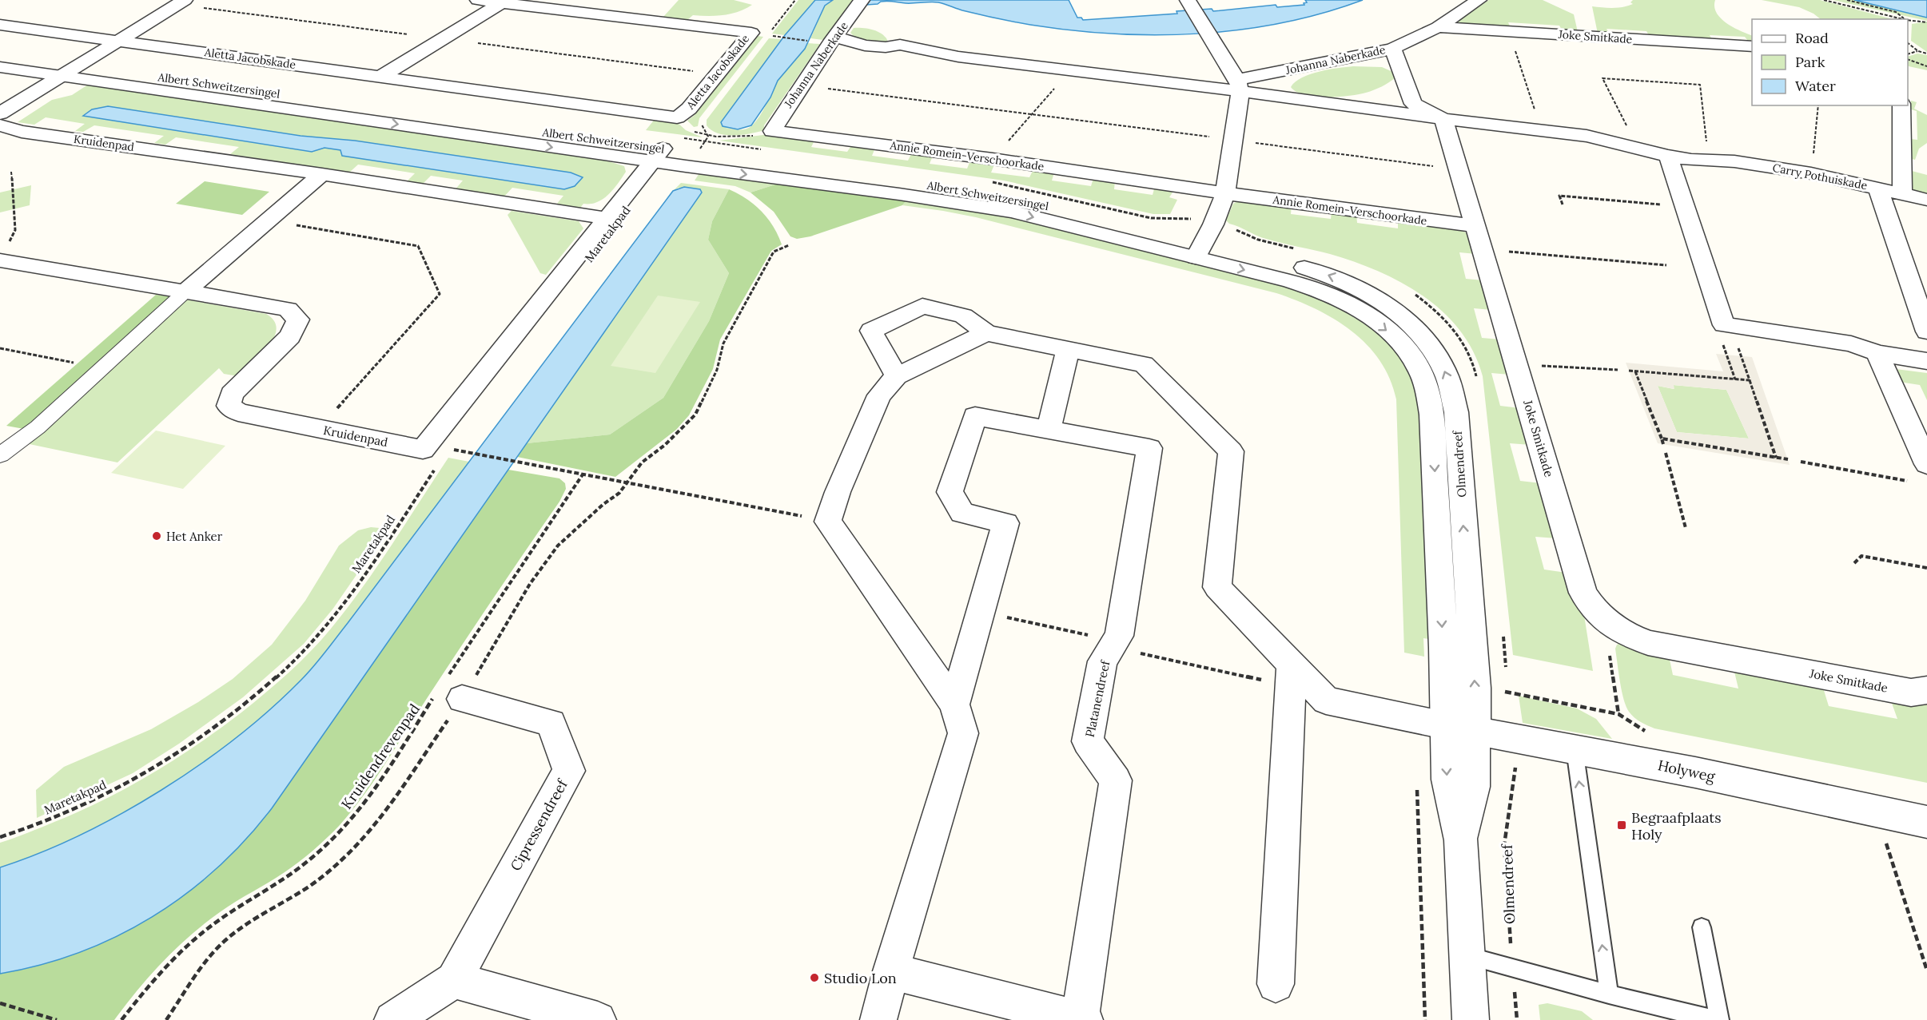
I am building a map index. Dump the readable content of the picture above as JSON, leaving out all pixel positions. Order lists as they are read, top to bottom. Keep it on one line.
{"streets":{"street":["Joke Smitkade","Aletta Jacobskade","Johanna Naberkade","Albert Schweitzersingel","Kruidenpad","Annie Romein-Verschoorkade","Carry Pothuiskade","Olmendreef","Platanendreef","Holyweg","Cipressendreef"],"path":["Maretakpad","Kruidendrevenpad"]},"crossings":[["Joke Smitkade","Johanna Naberkade"],["Joke Smitkade","Annie Romein-Verschoorkade"],["Joke Smitkade","Carry Pothuiskade"],["Johanna Naberkade","Annie Romein-Verschoorkade"],["Albert Schweitzersingel","Kruidenpad"],["Albert Schweitzersingel","Olmendreef"],["Olmendreef","Holyweg"],["Kruidendrevenpad","Cipressendreef"]],"places":{"other":["Het Anker","Studio Lon"],"transit":["Begraafplaats Holy"]},"legend":["Road","Park","Water"]}
